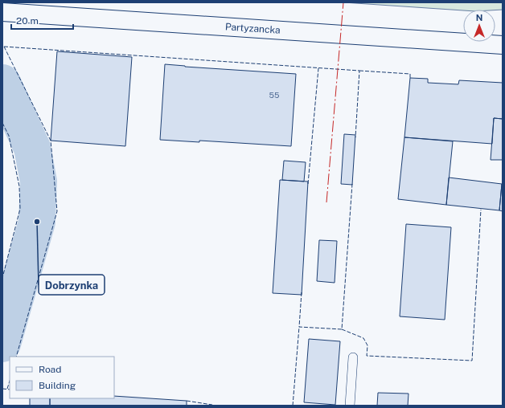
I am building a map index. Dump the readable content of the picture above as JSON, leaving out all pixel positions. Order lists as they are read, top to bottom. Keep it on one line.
{"streets":{"main road":["Partyzancka"]},"places":["Dobrzynka"],"house_numbers":["55"],"legend":["Road","Building"],"scale_bar":"20 m","north":"top"}
